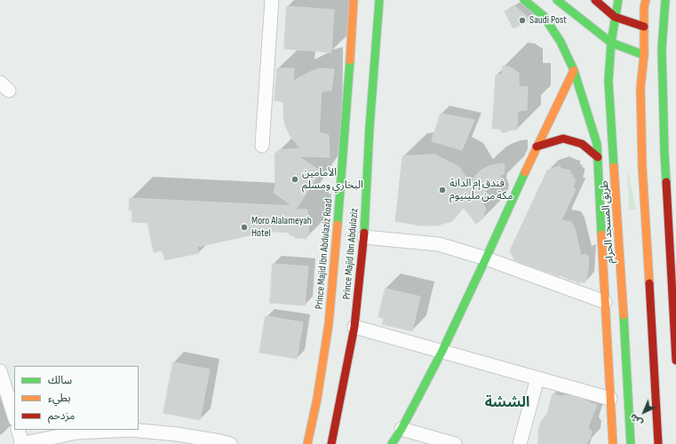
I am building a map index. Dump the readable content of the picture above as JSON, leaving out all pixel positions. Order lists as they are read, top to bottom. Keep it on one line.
{"streets":{"main road":["طريق المسجد الحرام","Prince Majid Ibn Abdulaziz Road","Prince Majid Ibn Abdulaziz"]},"districts":["الششة"],"places":["Saudi Post","الأمامين البخاري ومسلم","فندق إم الدانة مكة من ملينيوم","Moro Alalameyah Hotel"],"legend":["سالك","بطيء","مزدحم"],"north":"bottom left"}
